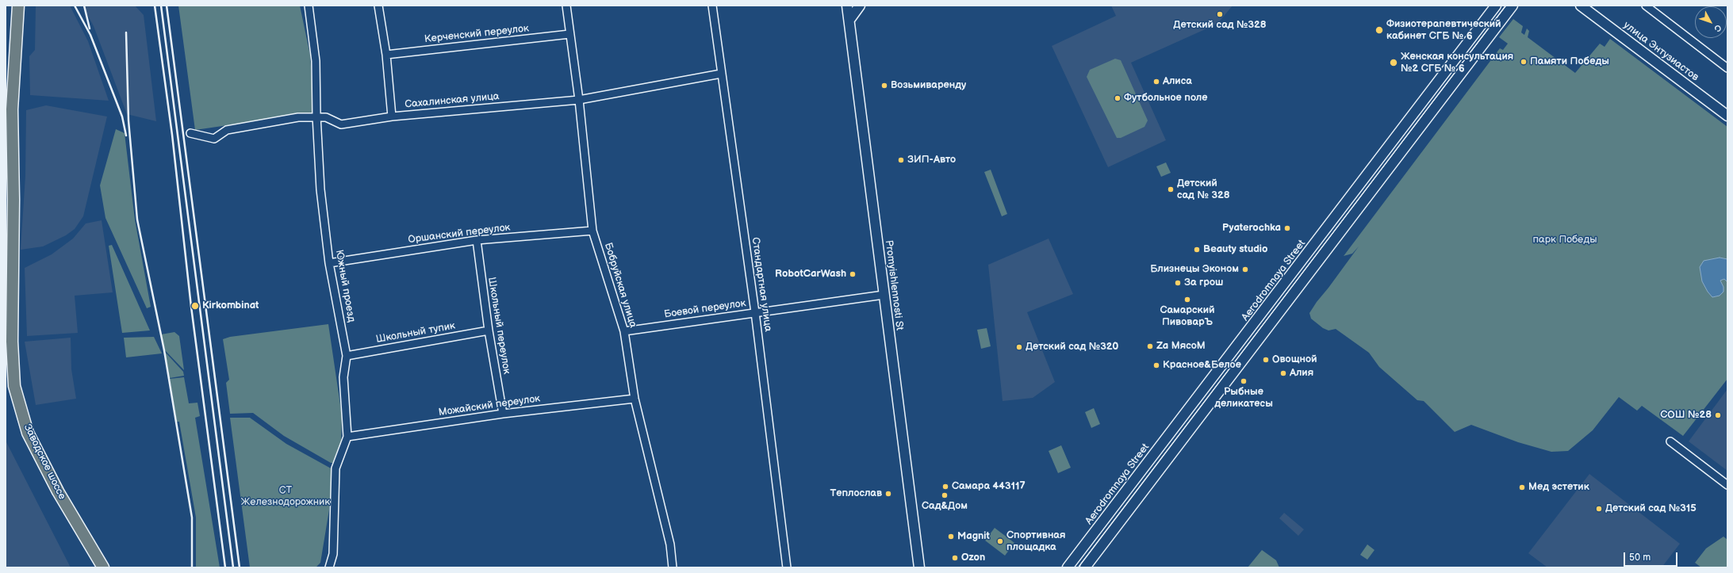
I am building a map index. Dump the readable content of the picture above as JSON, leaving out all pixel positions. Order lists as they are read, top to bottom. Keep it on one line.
{"streets":{"main road":["улица Энтузиастов","Aerodromnaya Street","Promyishlennosti St","Заводское шоссе"],"street":["Керченский переулок","Сахалинская улица","Оршанский переулок","Стандартная улица","Бобруйская улица","Южный проезд","Боевой переулок","Школьный переулок","Школьный тупик","Можайский переулок"]},"crossings":[["Керченский переулок","Бобруйская улица"],["Сахалинская улица","Стандартная улица"],["Сахалинская улица","Бобруйская улица"],["Сахалинская улица","Южный проезд"],["Оршанский переулок","Бобруйская улица"],["Оршанский переулок","Южный проезд"],["Оршанский переулок","Школьный переулок"],["Стандартная улица","Боевой переулок"],["Бобруйская улица","Боевой переулок"],["Бобруйская улица","Можайский переулок"],["Promyishlennosti St","Боевой переулок"],["Южный проезд","Школьный тупик"],["Южный проезд","Можайский переулок"],["Школьный переулок","Школьный тупик"],["Школьный переулок","Можайский переулок"]],"parks":["парк Победы","СТ Железнодорожник"],"places":["Детский сад №328","Физиотерапевтический кабинет СГБ № 6","Памяти Победы","Женская консультация №2 СГБ № 6","Алиса","Возьмиваренду","Футбольное поле","ЗИП-Авто","Детский сад № 328","Pyaterochka","Beauty studio","Близнецы Эконом","RobotCarWash","За грош","Самарский ПивоварЪ","Kirkombinat","Za МясоМ","Детский сад №320","Овощной","Красное&Белое","Алия","Рыбные деликатесы","СОШ №28","Самара 443117","Мед эстетик","Теплослав","Сад&Дом","Детский сад №315","Magnit","Спортивная площадка","Ozon"],"scale_bar":"50 m","north":"bottom right"}
